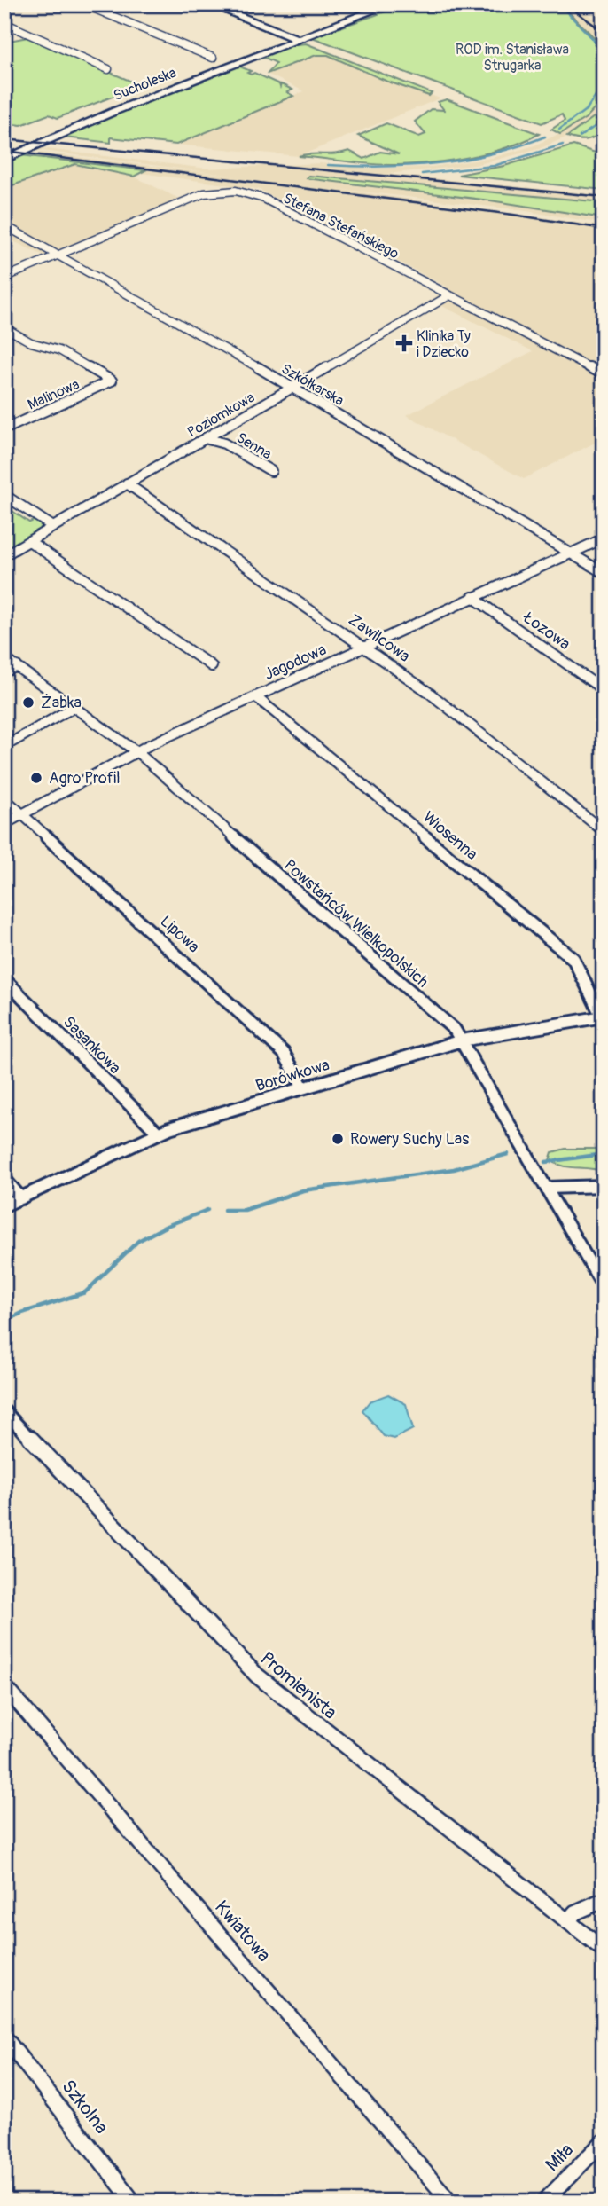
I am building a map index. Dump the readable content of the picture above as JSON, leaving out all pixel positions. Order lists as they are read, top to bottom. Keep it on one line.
{"streets":{"street":["Sucholeska","Stefana Stefańskiego","Szkółkarska","Malinowa","Poziomkowa","Senna","Łozowa","Zawilcowa","Jagodowa","Wiosenna","Powstańców Wielkopolskich","Lipowa","Sasankowa","Borówkowa","Promienista","Kwiatowa","Szkolna","Miła"]},"crossings":[["Stefana Stefańskiego","Szkółkarska"],["Stefana Stefańskiego","Poziomkowa"],["Szkółkarska","Poziomkowa"],["Szkółkarska","Jagodowa"],["Poziomkowa","Senna"],["Poziomkowa","Zawilcowa"],["Łozowa","Jagodowa"],["Zawilcowa","Jagodowa"],["Jagodowa","Wiosenna"],["Jagodowa","Powstańców Wielkopolskich"],["Jagodowa","Lipowa"],["Wiosenna","Borówkowa"],["Powstańców Wielkopolskich","Borówkowa"],["Lipowa","Borówkowa"],["Sasankowa","Borówkowa"]],"parks":["ROD im. Stanisława Strugarka"],"places":{"health":["Klinika Ty i Dziecko"],"other":["Żabka","Agro Profil","Rowery Suchy Las"]}}
